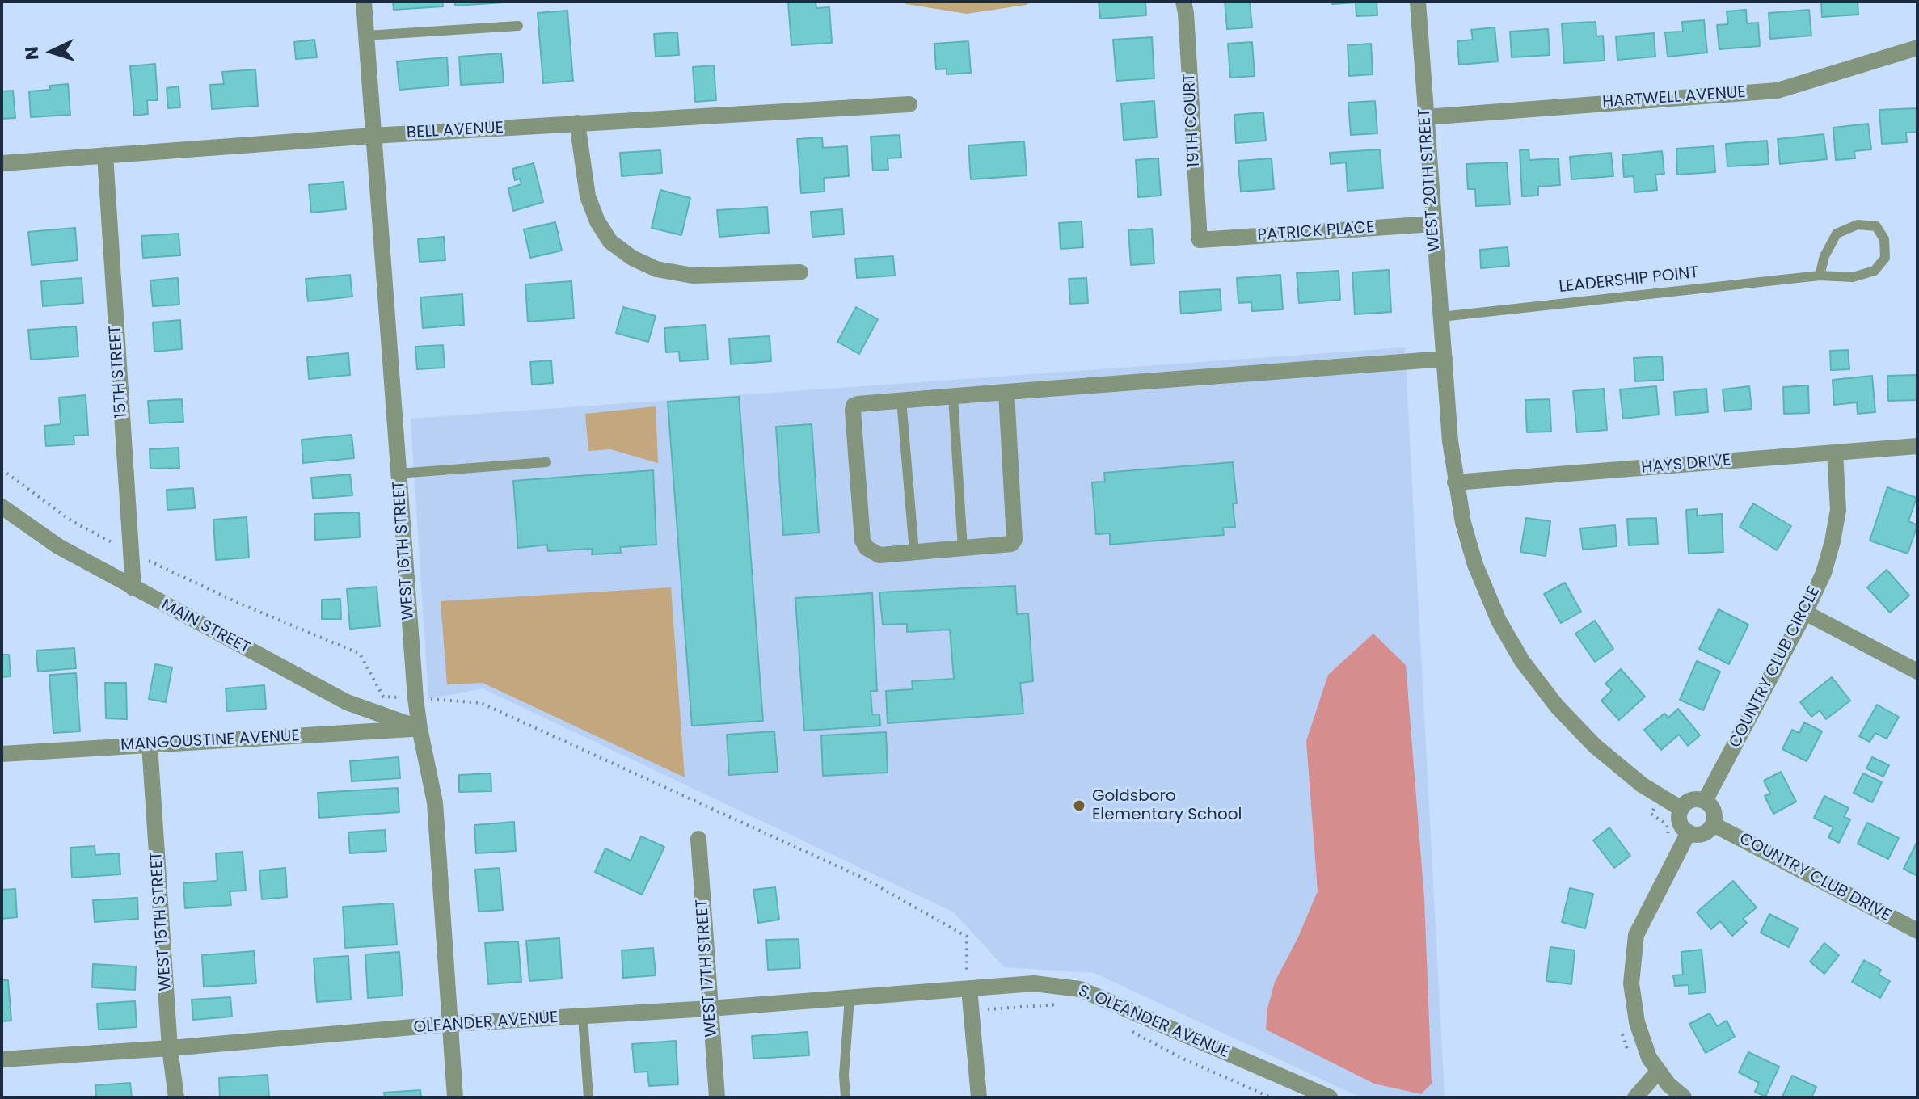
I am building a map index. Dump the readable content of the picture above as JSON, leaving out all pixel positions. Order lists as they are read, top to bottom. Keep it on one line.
{"streets":{"street":["HARTWELL AVENUE","19TH COURT","BELL AVENUE","WEST 20TH STREET","PATRICK PLACE","15TH STREET","HAYS DRIVE","WEST 16TH STREET","MAIN STREET","COUNTRY CLUB CIRCLE","MANGOUSTINE AVENUE","COUNTRY CLUB DRIVE","WEST 15TH STREET","WEST 17TH STREET","S. OLEANDER AVENUE","OLEANDER AVENUE"],"lane":["LEADERSHIP POINT"]},"crossings":[["HARTWELL AVENUE","WEST 20TH STREET"],["19TH COURT","PATRICK PLACE"],["BELL AVENUE","15TH STREET"],["BELL AVENUE","WEST 16TH STREET"],["WEST 20TH STREET","PATRICK PLACE"],["WEST 20TH STREET","LEADERSHIP POINT"],["15TH STREET","MAIN STREET"],["HAYS DRIVE","COUNTRY CLUB CIRCLE"],["WEST 16TH STREET","MAIN STREET"],["WEST 16TH STREET","MANGOUSTINE AVENUE"],["WEST 16TH STREET","OLEANDER AVENUE"],["MAIN STREET","MANGOUSTINE AVENUE"],["COUNTRY CLUB CIRCLE","COUNTRY CLUB DRIVE"],["MANGOUSTINE AVENUE","WEST 15TH STREET"],["WEST 15TH STREET","OLEANDER AVENUE"],["WEST 17TH STREET","OLEANDER AVENUE"],["S. OLEANDER AVENUE","OLEANDER AVENUE"]],"places":["Goldsboro Elementary School"],"north":"left"}
